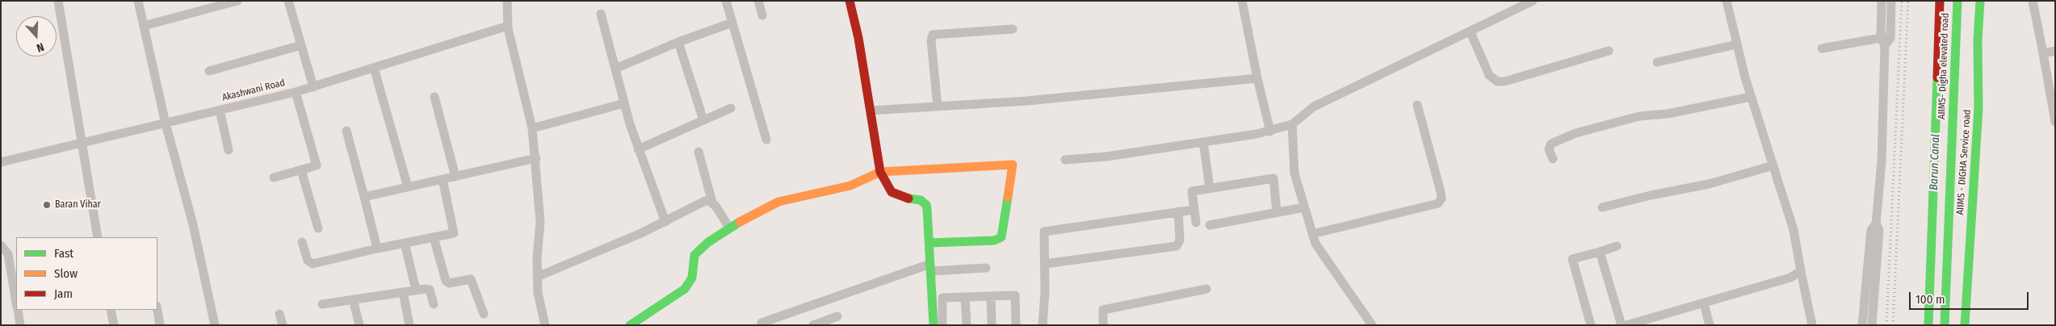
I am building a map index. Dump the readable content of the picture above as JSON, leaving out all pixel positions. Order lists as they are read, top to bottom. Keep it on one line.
{"streets":{"main road":["AIIMS- Digha elevated road","AIIMS - DIGHA Service road"],"street":["Akashwani Road"]},"water":["Barun Canal"],"places":["Baran Vihar"],"legend":["Fast","Slow","Jam"],"scale_bar":"100 m","north":"bottom"}
